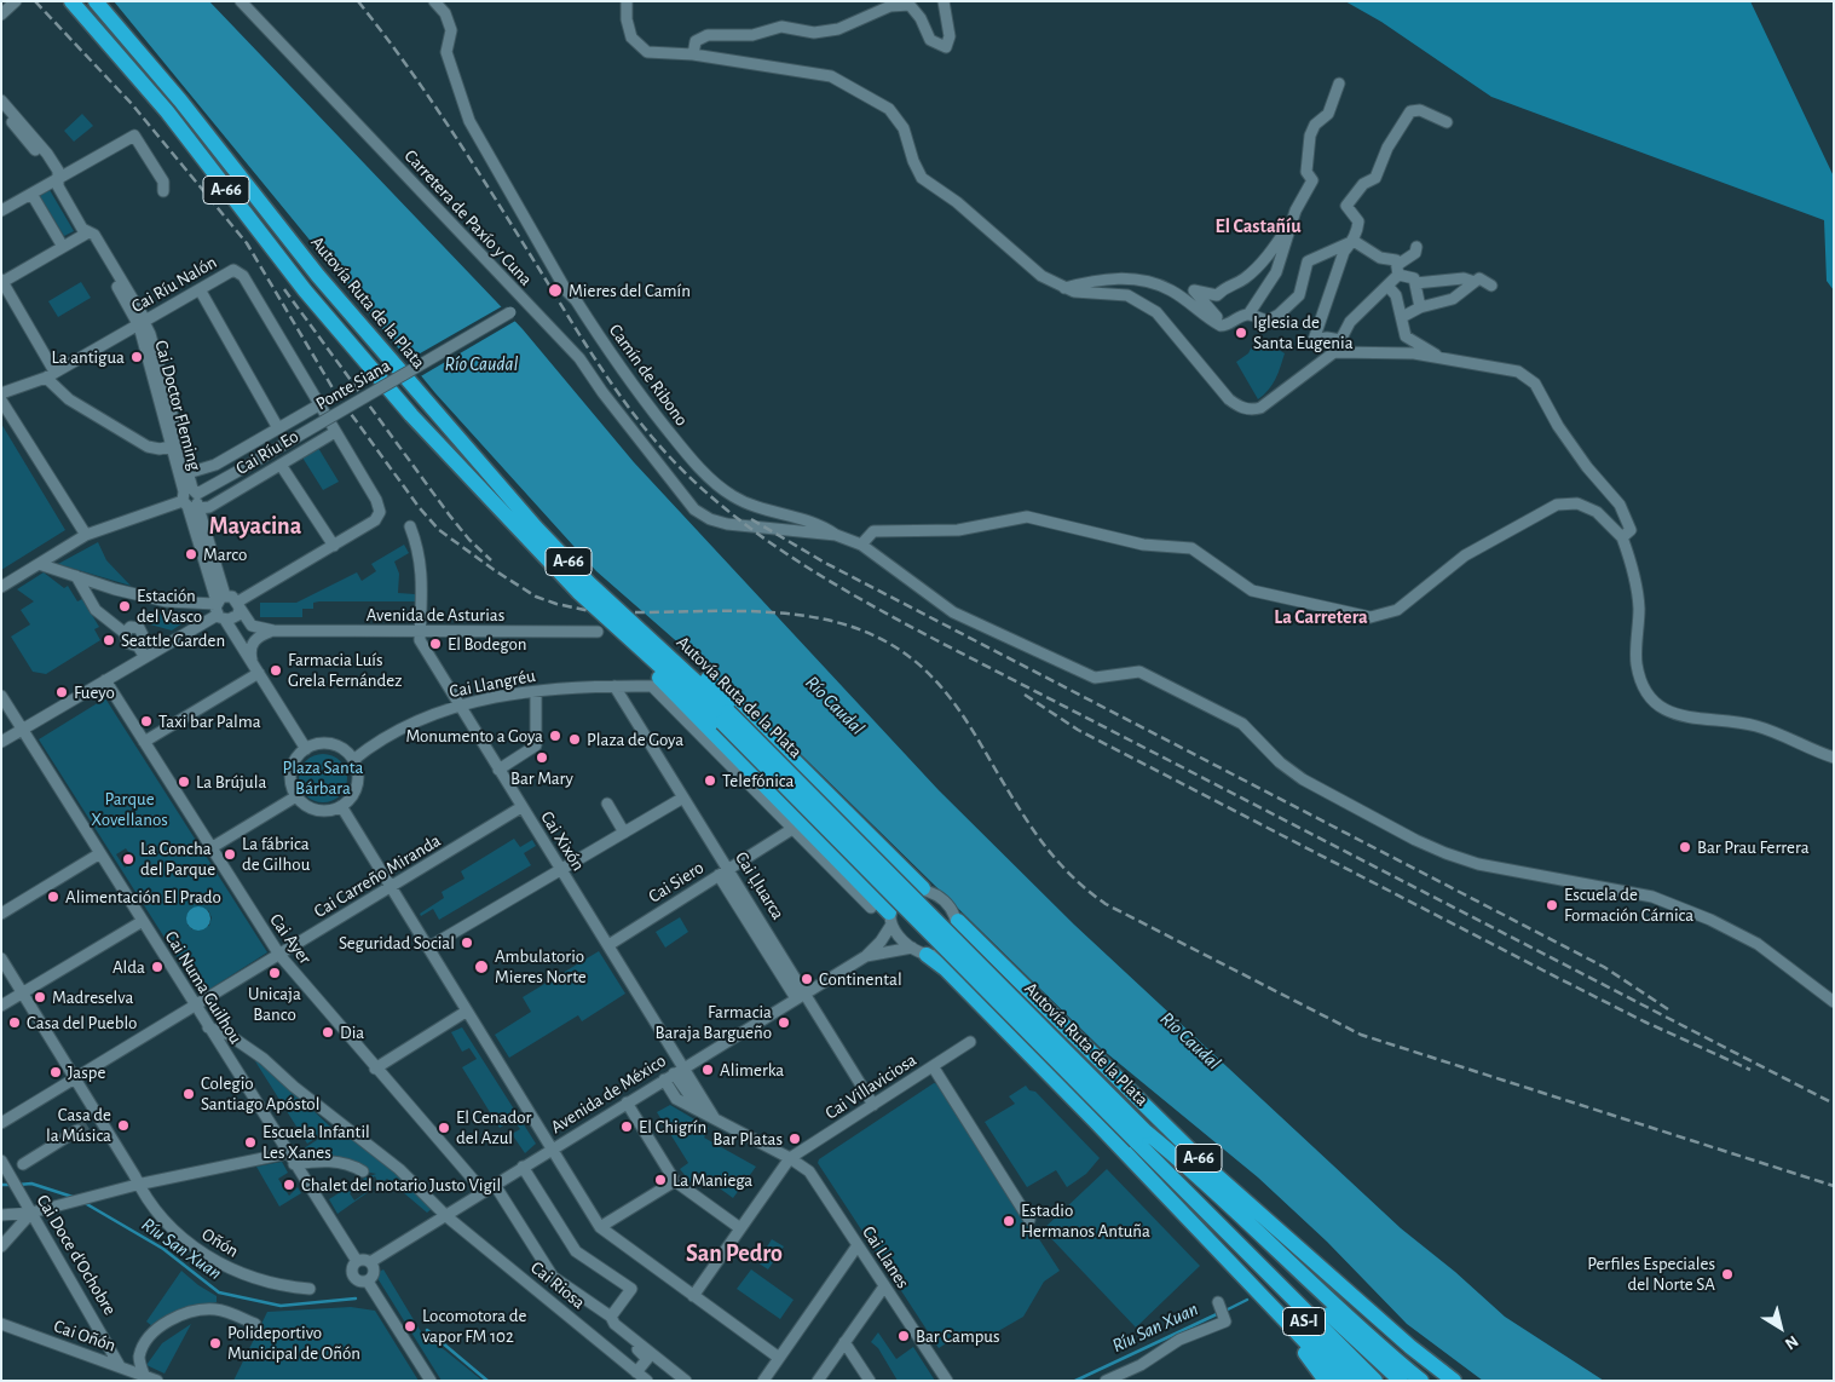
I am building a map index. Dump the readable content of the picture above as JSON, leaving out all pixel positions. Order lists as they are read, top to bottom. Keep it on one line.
{"streets":{"highway":["A-66","Autovía Ruta de la Plata","AS-I"],"street":["Carretera de Paxío y Cuna","Cai Ríu Nalón","Camín de Ribono","Ponte Siana","Cai Doctor Fleming","Cai Ríu Eo","Avenida de Asturias","Cai Llangréu","Cai Xixón","Cai Carreño Miranda","Cai Siero","Cai Ḷḷuarca","Cai Ayer","Cai Numa Guilhou","Cai Villaviciosa","Avenida de México","Oñón","Cai Doce d'Ochobre","Cai Llanes","Cai Riosa","Cai Oñón"]},"crossings":[["A-66","Avenida de México"],["Carretera de Paxío y Cuna","Camín de Ribono"],["Carretera de Paxío y Cuna","Ponte Siana"],["Cai Ríu Nalón","Cai Doctor Fleming"],["Autovía Ruta de la Plata","AS-I"],["Ponte Siana","Cai Doctor Fleming"],["Ponte Siana","Cai Ríu Eo"],["Cai Doctor Fleming","Cai Ríu Eo"],["Cai Doctor Fleming","Cai Llangréu"],["Avenida de Asturias","Cai Xixón"],["Cai Llangréu","Cai Xixón"],["Cai Llangréu","Cai Siero"],["Cai Llangréu","Cai Ḷḷuarca"],["Cai Xixón","Cai Carreño Miranda"],["Cai Xixón","Cai Siero"],["Cai Xixón","Avenida de México"],["Cai Xixón","Cai Llanes"],["Cai Carreño Miranda","Cai Ayer"],["Cai Carreño Miranda","Cai Numa Guilhou"],["Cai Carreño Miranda","Oñón"],["Cai Siero","Cai Ḷḷuarca"],["Cai Ḷḷuarca","Cai Villaviciosa"],["Cai Ḷḷuarca","Avenida de México"],["Cai Ayer","Avenida de México"],["Cai Numa Guilhou","Avenida de México"],["Cai Numa Guilhou","Cai Riosa"],["Cai Villaviciosa","Cai Llanes"],["Avenida de México","Cai Riosa"],["Cai Doce d'Ochobre","Cai Oñón"]],"districts":["El Castañíu","Mayacina","La Carretera","San Pedro"],"water":["Río Caudal","Ríu San Xuan"],"parks":["Plaza Santa Bárbara","Parque Xovellanos"],"places":["Mieres del Camín","Iglesia de Santa Eugenia","La antigua","Marco","Estación del Vasco","Seattle Garden","El Bodegon","Farmacia Luís Grela Fernández","Fueyo","Taxi bar Palma","Monumento a Goya","Plaza de Goya","Bar Mary","Telefónica","La Brújula","Bar Prau Ferrera","La fábrica de Gilhou","La Concha del Parque","Alimentación El Prado","Escuela de Formación Cárnica","Seguridad Social","Alda","Ambulatorio Mieres Norte","Unicaja Banco","Continental","Madreselva","Casa del Pueblo","Farmacia Baraja Bargueño","Dia","Alimerka","Jaspe","Colegio Santiago Apóstol","Casa de la Música","El Chigrín","El Cenador del Azul","Bar Platas","Escuela Infantil Les Xanes","La Maniega","Chalet del notario Justo Vigil","Estadio Hermanos Antuña","Perfiles Especiales del Norte SA","Locomotora de vapor FM 102","Bar Campus","Polideportivo Municipal de Oñón"],"north":"bottom right"}
